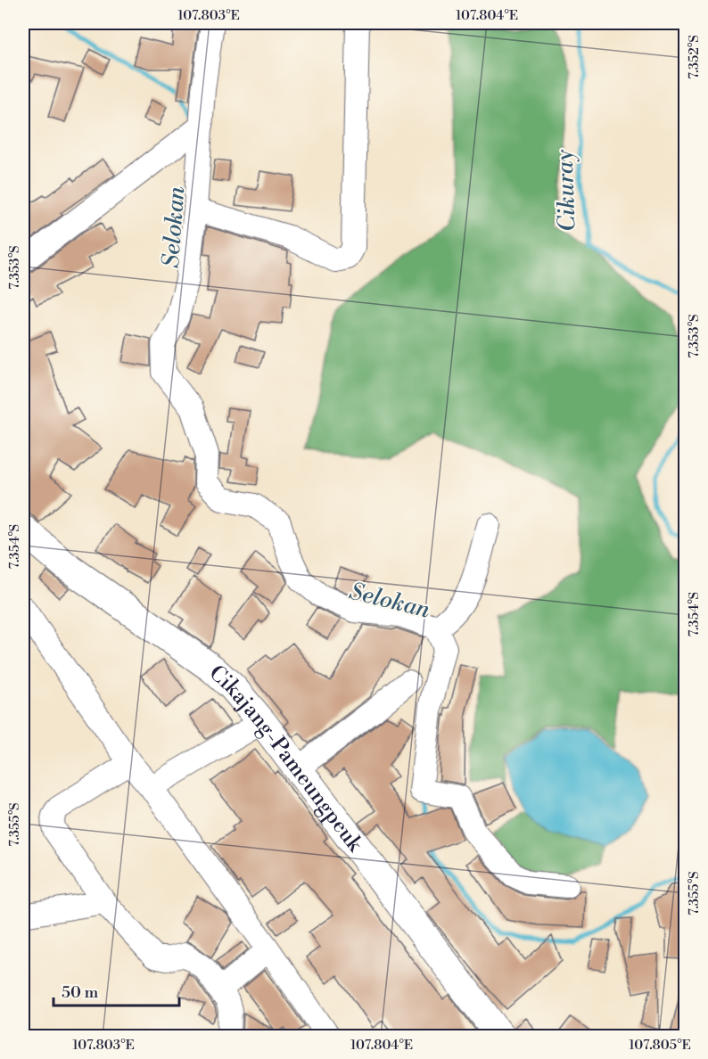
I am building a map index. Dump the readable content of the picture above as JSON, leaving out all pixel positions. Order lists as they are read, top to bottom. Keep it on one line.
{"streets":{"main road":["Cikajang-Pameungpeuk"]},"water":["Cikuray","Selokan"],"scale_bar":"50 m","coordinates":["107.803°E","107.804°E","7.352°S","7.353°S","7.354°S","7.355°S","107.805°E"]}
